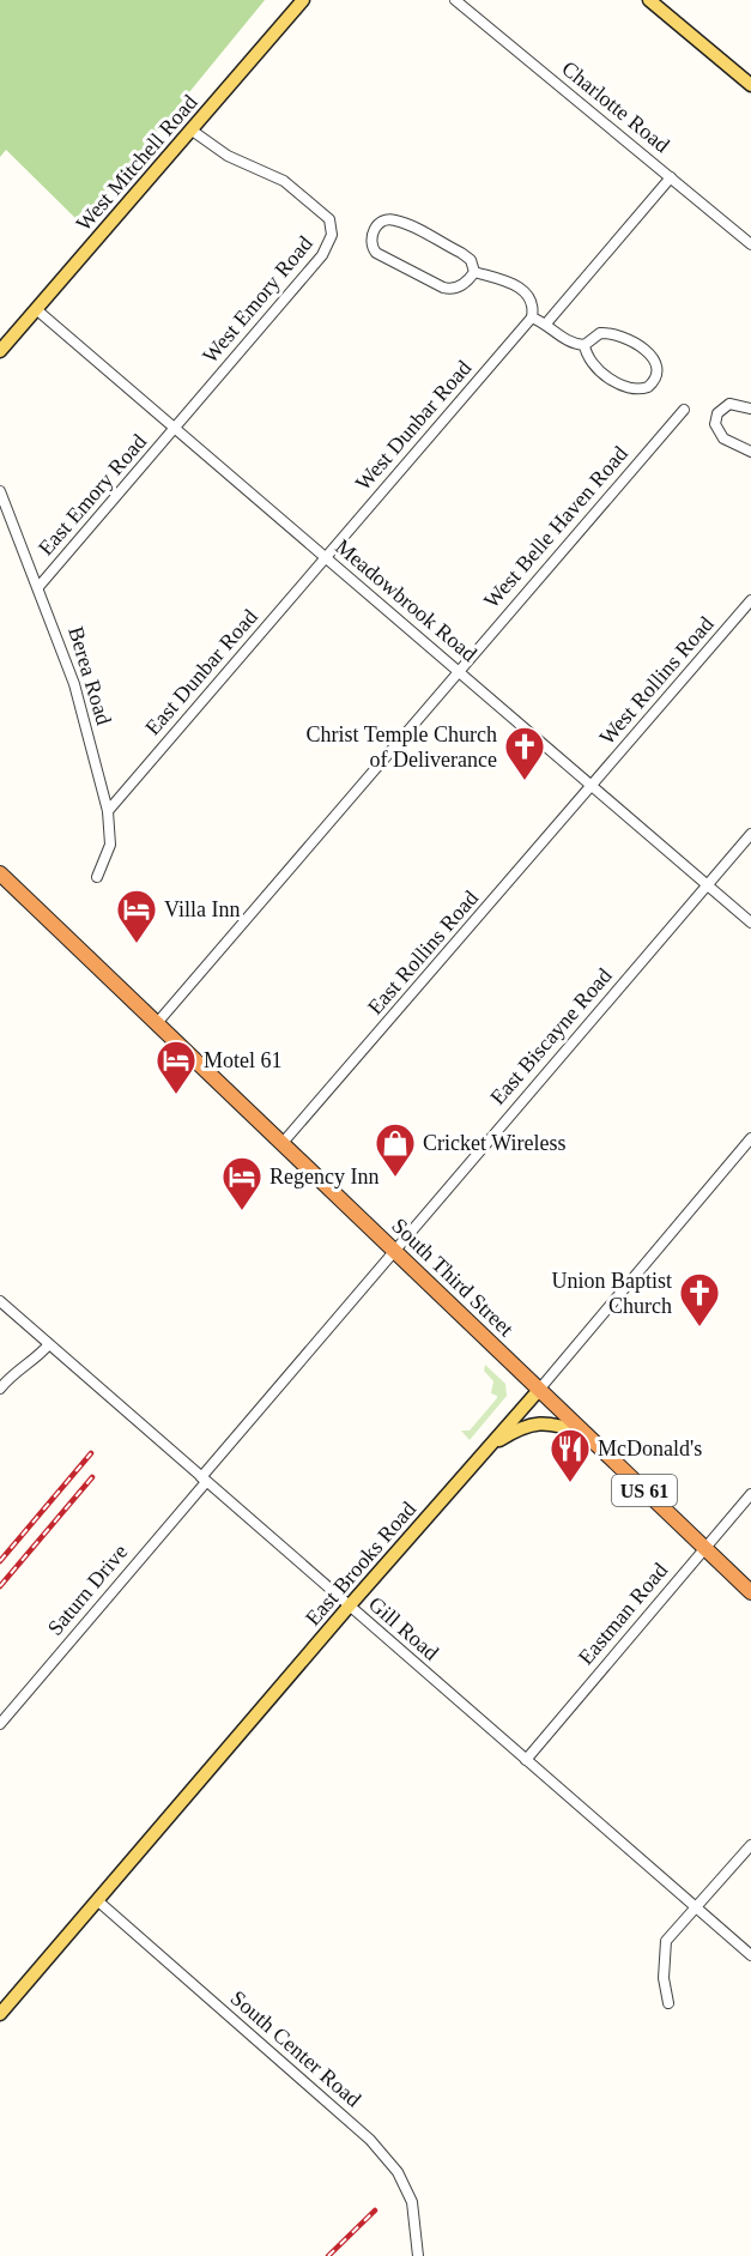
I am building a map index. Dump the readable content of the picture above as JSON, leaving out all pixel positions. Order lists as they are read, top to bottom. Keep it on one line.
{"streets":{"highway":["South Third Street","US 61"],"main road":["West Mitchell Road","East Brooks Road"],"street":["Charlotte Road","West Emory Road","West Dunbar Road","East Emory Road","West Belle Haven Road","Meadowbrook Road","East Dunbar Road","Berea Road","West Rollins Road","East Rollins Road","East Biscayne Road","Saturn Drive","Eastman Road","Gill Road","South Center Road"]},"crossings":[["West Mitchell Road","West Emory Road"],["West Mitchell Road","Meadowbrook Road"],["West Emory Road","East Emory Road"],["West Emory Road","Meadowbrook Road"],["West Dunbar Road","Meadowbrook Road"],["West Dunbar Road","East Dunbar Road"],["East Emory Road","Meadowbrook Road"],["East Emory Road","Berea Road"],["West Belle Haven Road","Meadowbrook Road"],["West Belle Haven Road","South Third Street"],["Meadowbrook Road","East Dunbar Road"],["Meadowbrook Road","West Rollins Road"],["Meadowbrook Road","East Rollins Road"],["Meadowbrook Road","East Biscayne Road"],["East Dunbar Road","Berea Road"],["West Rollins Road","East Rollins Road"],["East Rollins Road","South Third Street"],["East Biscayne Road","South Third Street"],["East Biscayne Road","Saturn Drive"],["East Biscayne Road","Gill Road"],["South Third Street","East Brooks Road"],["South Third Street","Eastman Road"],["East Brooks Road","Gill Road"],["East Brooks Road","South Center Road"],["Saturn Drive","Gill Road"],["Eastman Road","Gill Road"]],"places":{"church":["Christ Temple Church of Deliverance","Union Baptist Church"],"hotel":["Villa Inn","Motel 61","Regency Inn"],"shop":["Cricket Wireless"],"restaurant":["McDonald's"]}}
